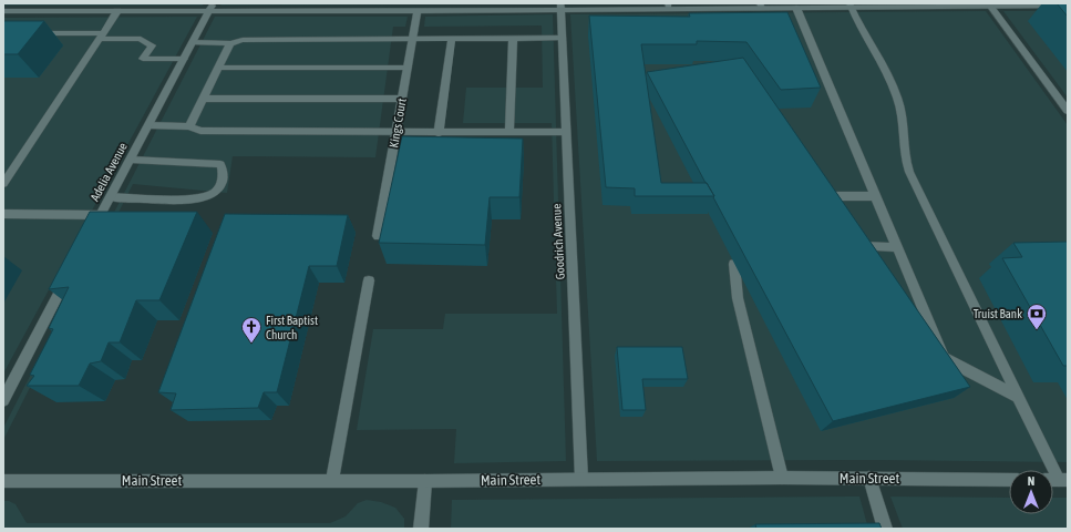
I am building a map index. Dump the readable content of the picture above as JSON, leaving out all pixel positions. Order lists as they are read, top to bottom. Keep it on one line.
{"streets":{"street":["Kings Court","Adelia Avenue","Goodrich Avenue","Main Street"]},"crossings":[["Goodrich Avenue","Main Street"]],"places":{"bank":["Truist Bank"],"church":["First Baptist Church"]},"north":"top"}
